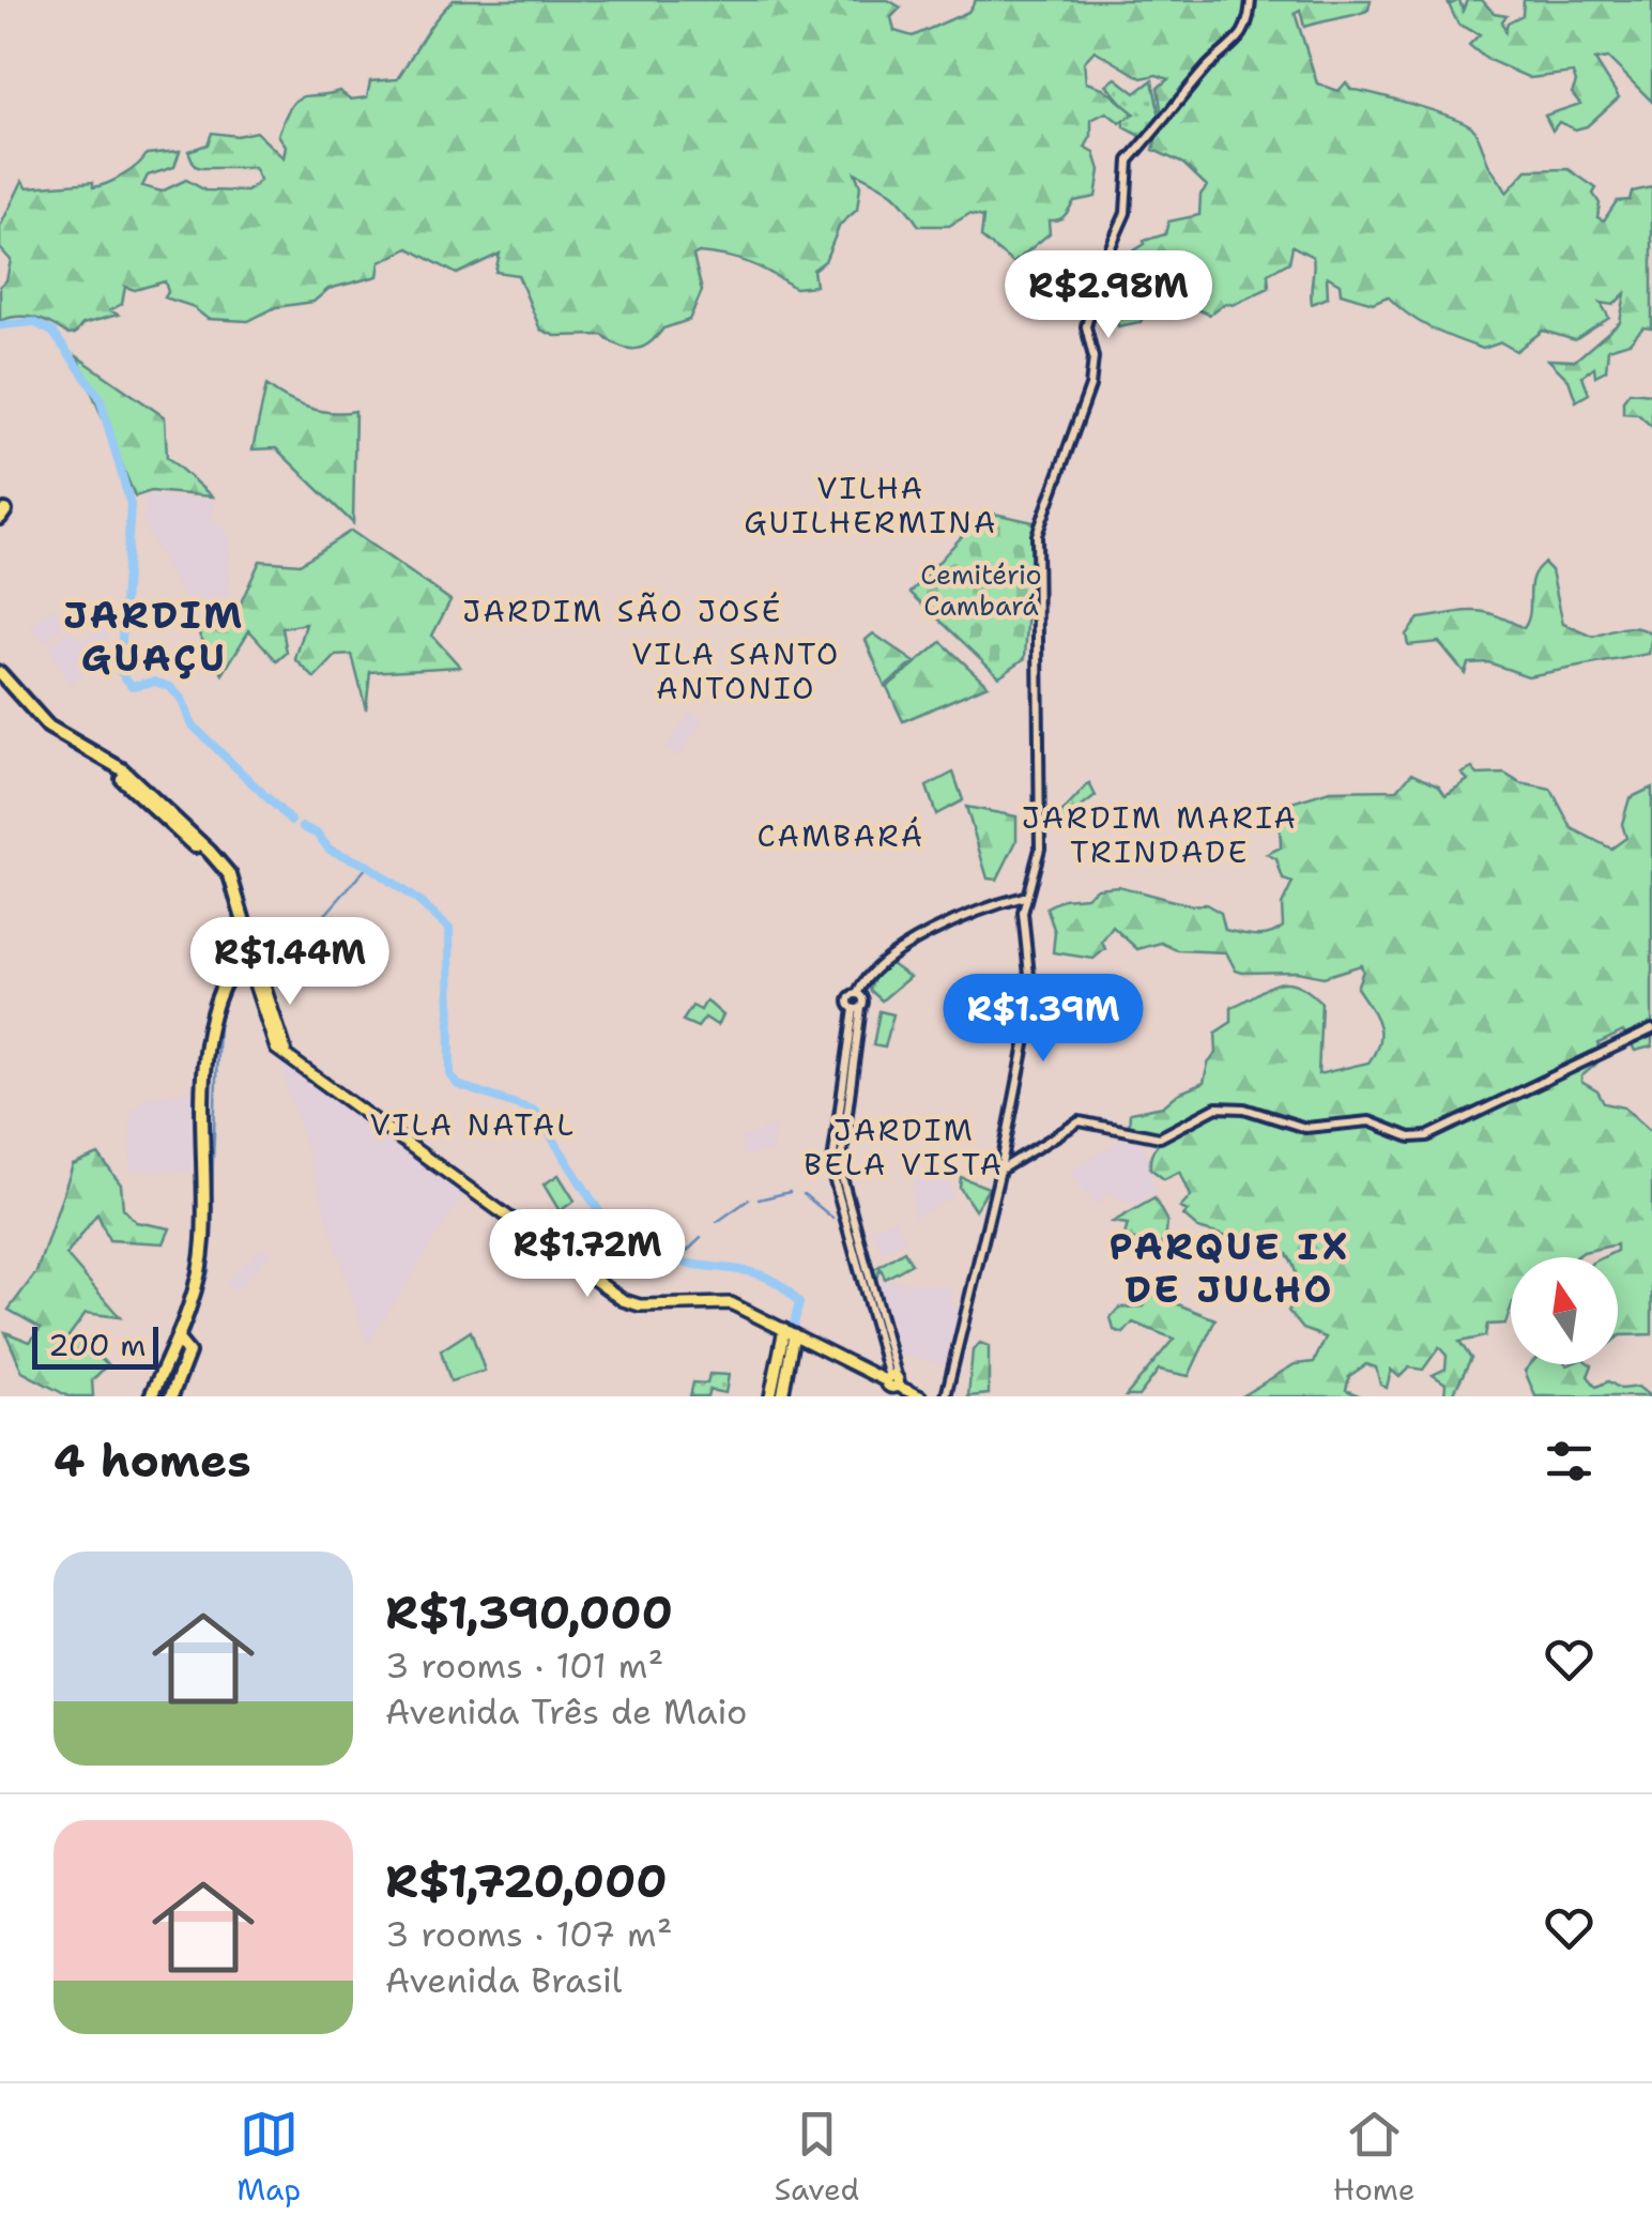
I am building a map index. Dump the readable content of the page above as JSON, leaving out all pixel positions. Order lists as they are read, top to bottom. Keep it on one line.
{"districts":["VILHA GUILHERMINA","JARDIM SÃO JOSÉ","JARDIM GUAÇU","VILA SANTO ANTONIO","JARDIM MARIA TRINDADE","CAMBARÁ","VILA NATAL","JARDIM BELA VISTA","PARQUE IX DE JULHO"],"parks":["Cemitério Cambará"],"scale_bar":"200 m","north":"top","page":{"price":["R$2.98M","R$1.44M","R$1.39M","R$1.72M"],"scale":"200 m","heading":"4 homes","list":[{"name":"R$1,390,000","note":"3 rooms · 101 m² · Avenida Três de Maio"},{"name":"R$1,720,000","note":"3 rooms · 107 m² · Avenida Brasil"}],"tabs":["Map","Saved","Home"]}}
